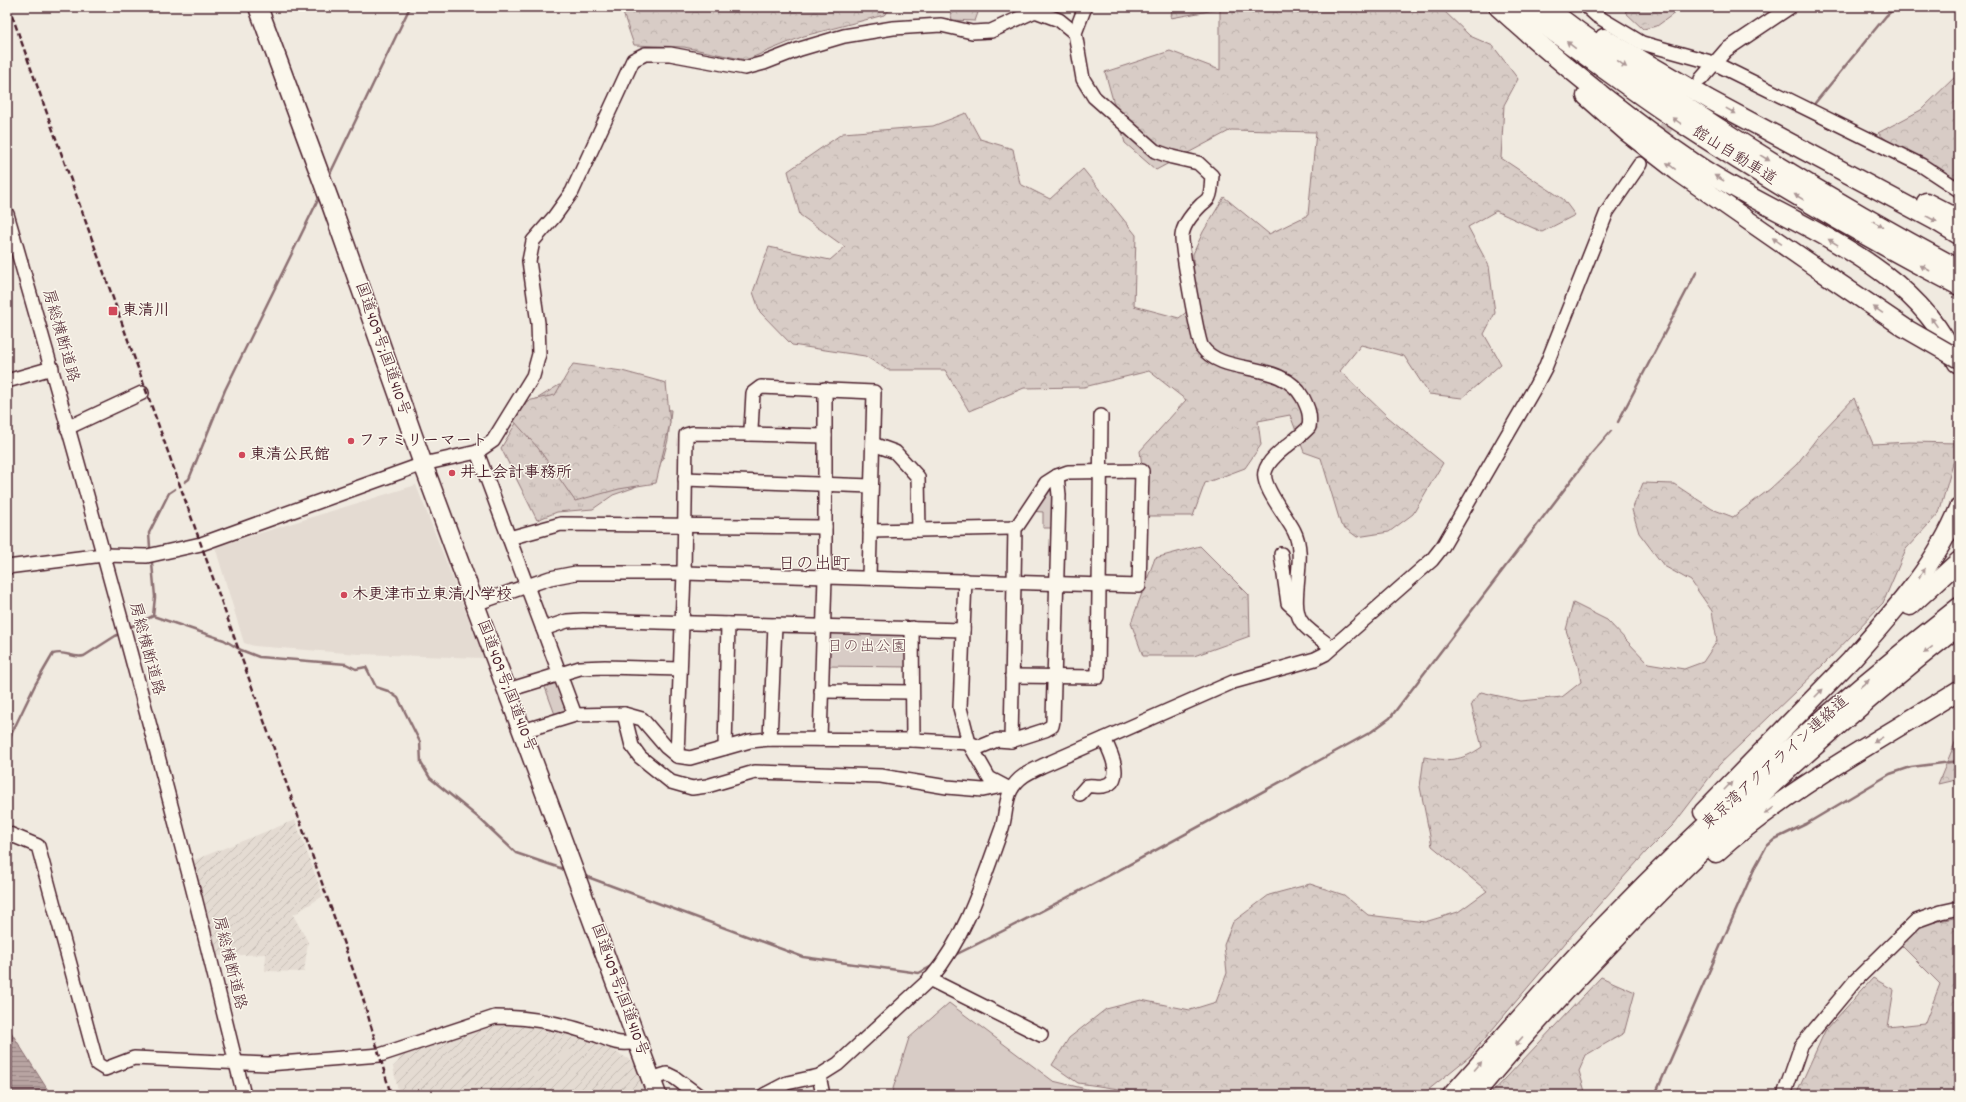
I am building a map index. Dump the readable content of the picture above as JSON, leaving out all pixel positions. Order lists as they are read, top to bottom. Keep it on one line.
{"streets":{"highway":["館山自動車道","国道409号;国道410号","東京湾アクアライン連絡道"],"street":["房総横断道路"]},"districts":["日の出町"],"parks":["日の出公園"],"places":{"transit":["東清川"],"other":["ファミリーマート","東清公民館","井上会計事務所","木更津市立東清小学校"]}}
